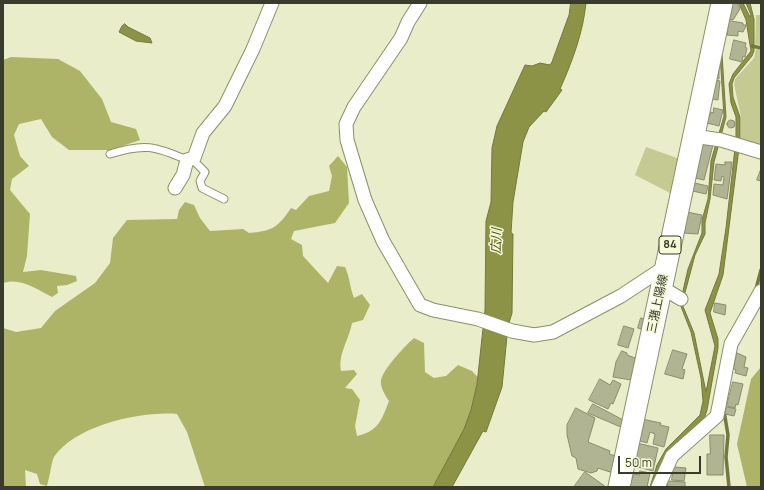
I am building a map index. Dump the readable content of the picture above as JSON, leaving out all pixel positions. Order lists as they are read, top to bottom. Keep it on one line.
{"streets":{"main road":["84","三潴上陽線"]},"water":["広川"],"scale_bar":"50 m"}
